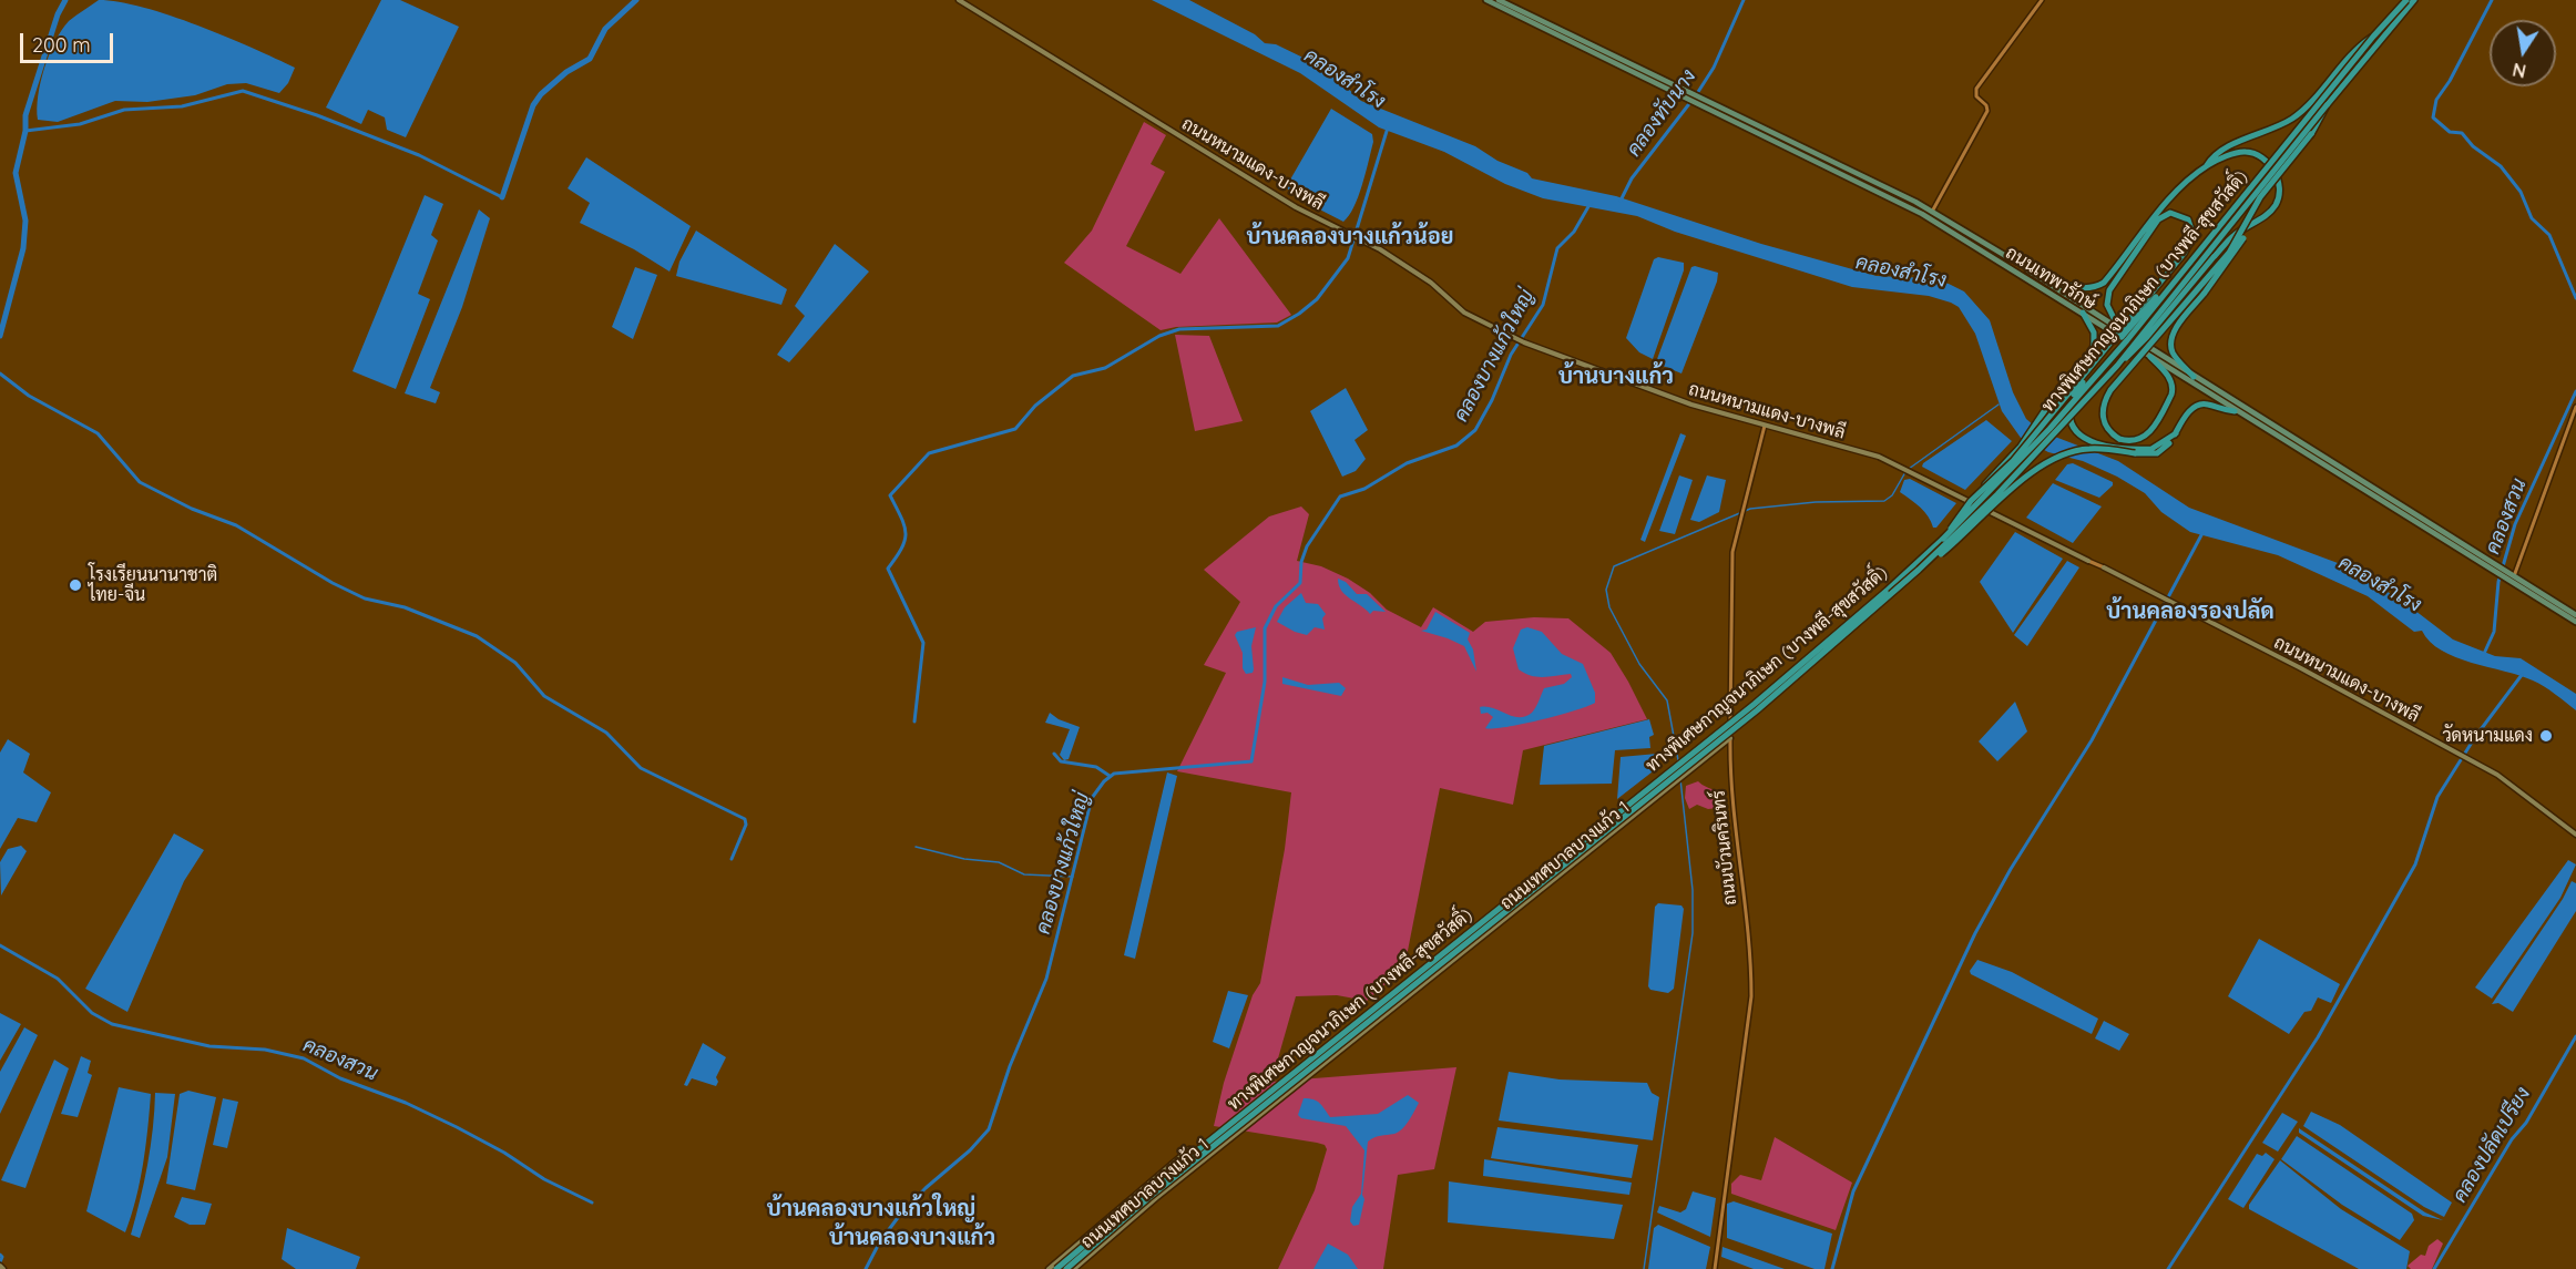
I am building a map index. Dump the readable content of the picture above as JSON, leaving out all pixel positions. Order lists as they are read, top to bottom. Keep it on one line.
{"streets":{"highway":["ทางพิเศษกาญจนาภิเษก (บางพลี-สุขสวัสดิ์)"],"main road":["ถนนหนามแดง-บางพลี","ถนนเทพารักษ์","ถนนเทศบาลบางแก้ว 1"],"street":["ถนนบัวนครินทร์"]},"crossings":[["ถนนหนามแดง-บางพลี","ถนนบัวนครินทร์"],["ถนนบัวนครินทร์","ถนนเทศบาลบางแก้ว 1"]],"districts":["บ้านคลองบางแก้วน้อย","บ้านบางแก้ว","บ้านคลองรองปลัด","บ้านคลองบางแก้วใหญ่","บ้านคลองบางแก้ว"],"water":["คลองสำโรง","คลองทับนาง","คลองบางแก้วใหญ่","คลองสวน","คลองปลัดเปรียง"],"places":["โรงเรียนนานาชาติ ไทย-จีน","วัดหนามแดง"],"scale_bar":"200 m","north":"bottom"}
